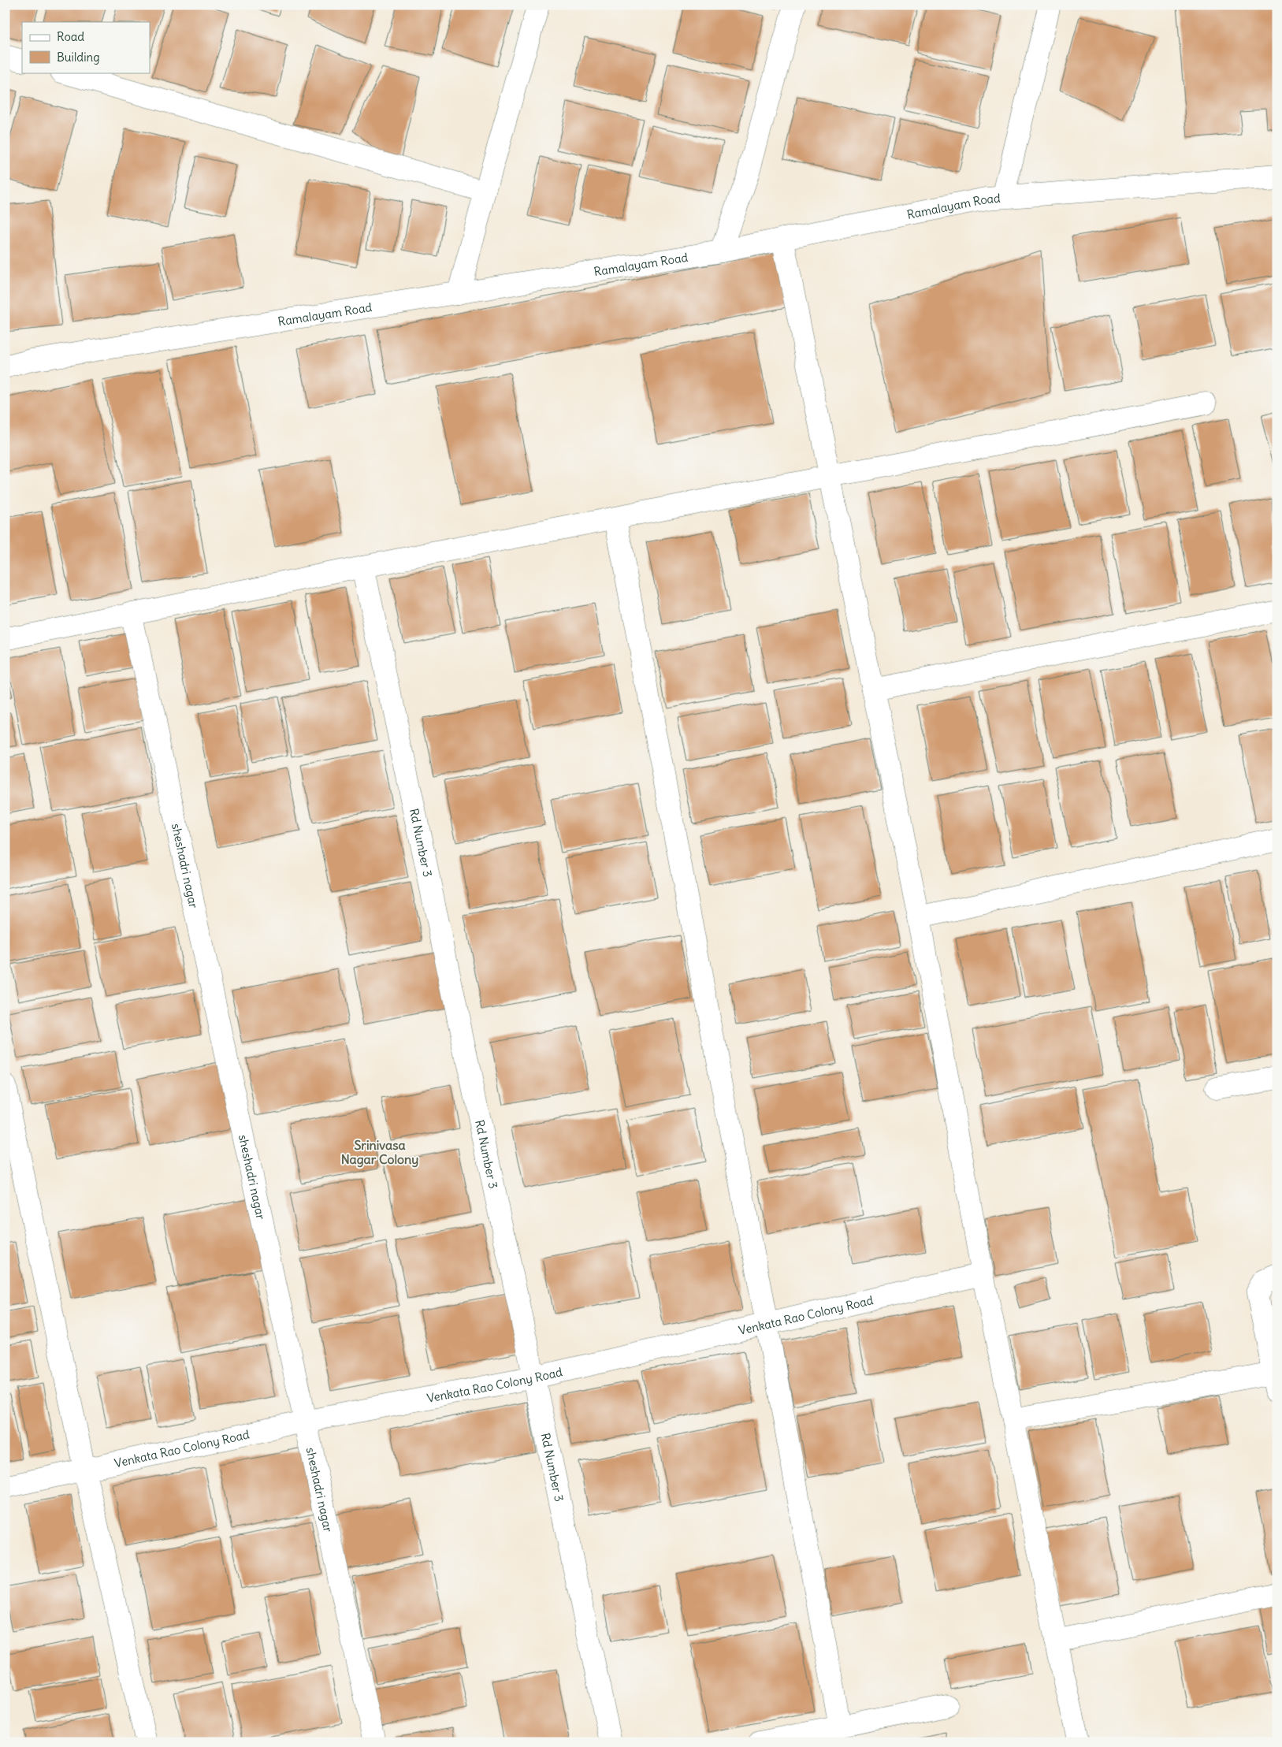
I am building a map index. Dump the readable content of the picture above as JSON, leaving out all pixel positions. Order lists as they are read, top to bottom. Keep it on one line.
{"streets":{"street":["Ramalayam Road","Rd Number 3","sheshadri nagar","Venkata Rao Colony Road"]},"crossings":[["Rd Number 3","Venkata Rao Colony Road"],["sheshadri nagar","Venkata Rao Colony Road"]],"districts":["Srinivasa Nagar Colony"],"legend":["Road","Building"]}
